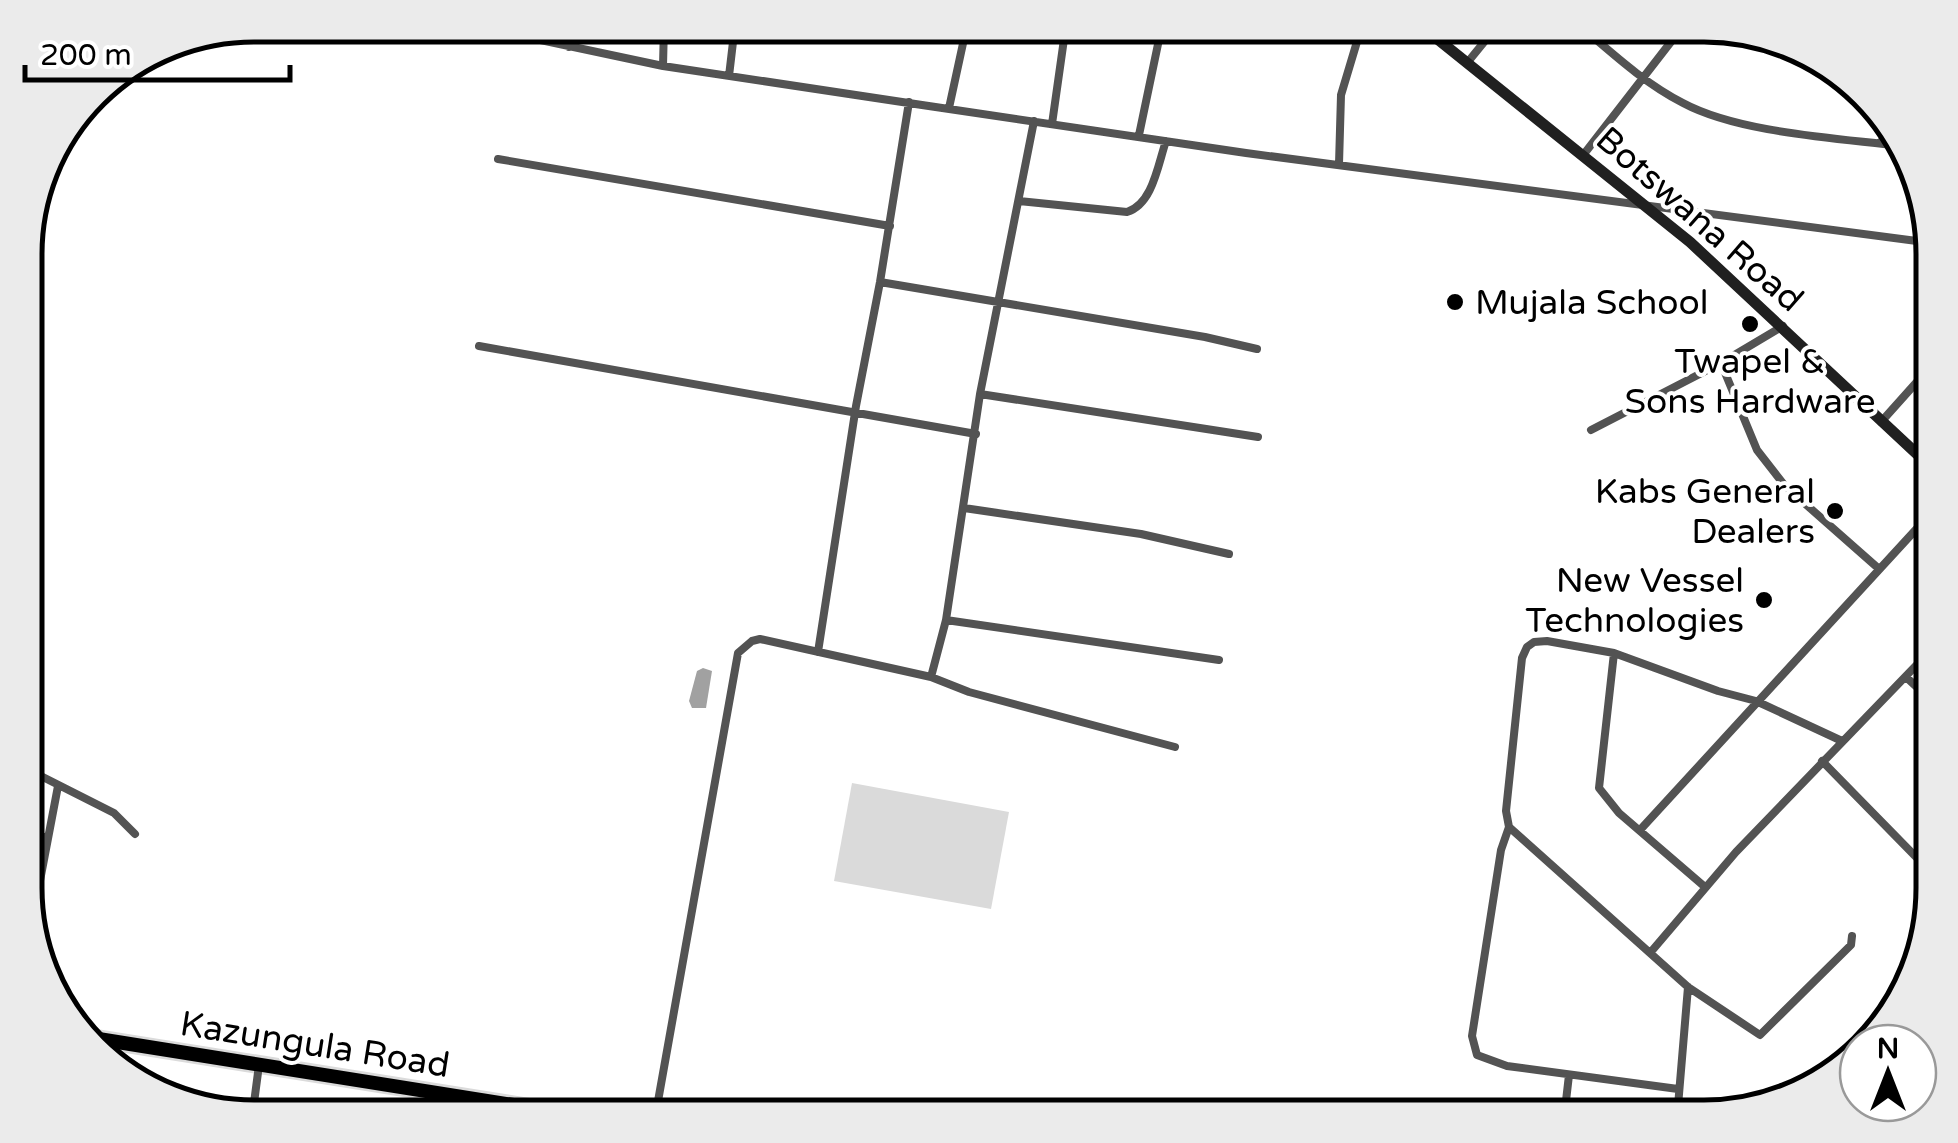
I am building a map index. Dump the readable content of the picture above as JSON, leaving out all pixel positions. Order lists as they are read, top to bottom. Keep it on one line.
{"streets":{"highway":["Kazungula Road"],"street":["Botswana Road"]},"places":["Mujala School","Twapel & Sons Hardware","Kabs General Dealers","New Vessel Technologies"],"scale_bar":"200 m","north":"top"}
